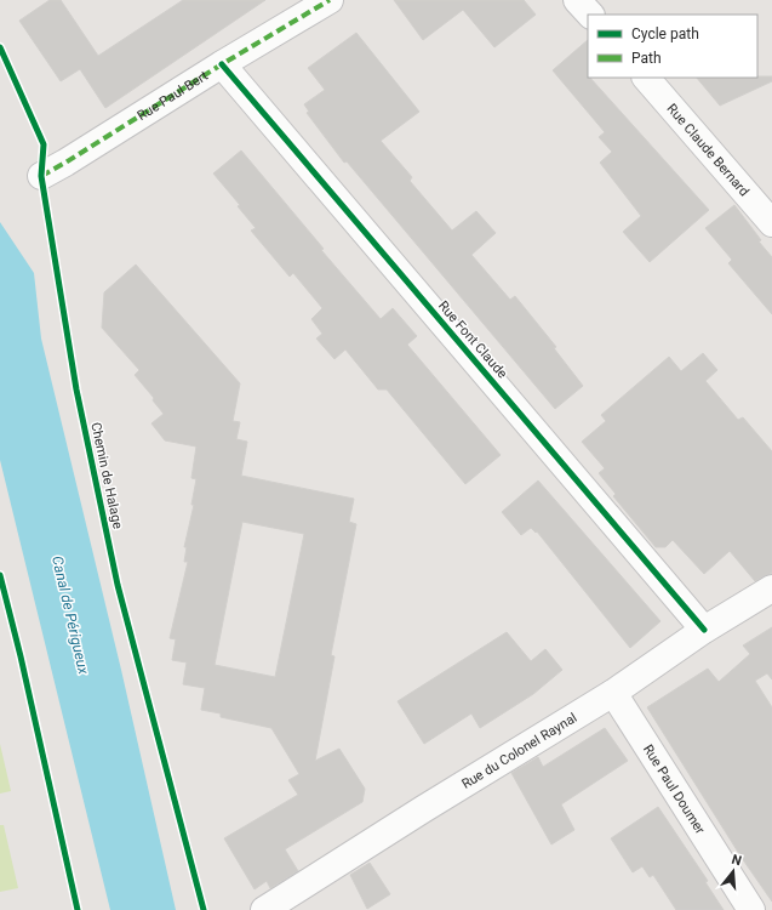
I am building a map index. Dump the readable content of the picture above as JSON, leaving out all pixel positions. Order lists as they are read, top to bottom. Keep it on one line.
{"streets":{"street":["Rue Paul Bert","Rue Claude Bernard","Rue Font Claude","Rue du Colonel Raynal","Rue Paul Doumer"],"cycle path":["Chemin de Halage"]},"crossings":[["Rue Paul Bert","Rue Font Claude"],["Rue Font Claude","Rue du Colonel Raynal"],["Rue du Colonel Raynal","Rue Paul Doumer"]],"water":["Canal de Périgueux"],"legend":["Cycle path","Path"],"north":"top"}
